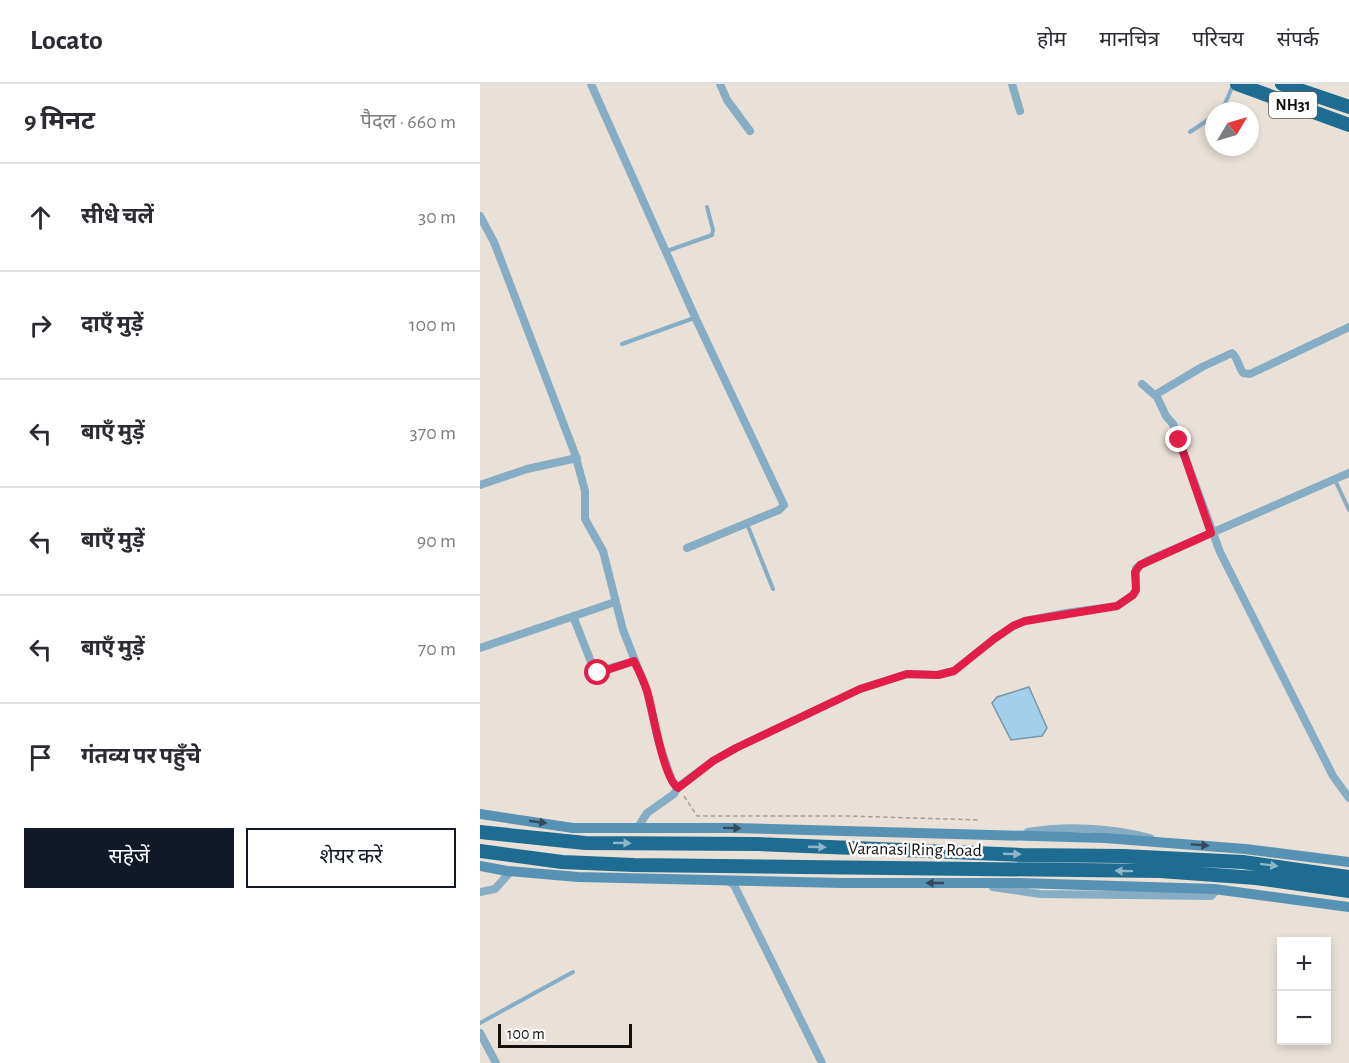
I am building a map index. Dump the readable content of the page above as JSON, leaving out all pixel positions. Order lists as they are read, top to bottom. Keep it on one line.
{"streets":{"highway":["NH31","Varanasi Ring Road"]},"scale_bar":"100 m","north":"top right","page":{"header":"Locato","nav":["होम","मानचित्र","परिचय","संपर्क"],"heading":["9 मिनट","पैदल · 660 m"],"list":[["सीधे चलें","30 m"],["दाएँ मुड़ें","100 m"],["बाएँ मुड़ें","370 m"],["बाएँ मुड़ें","90 m"],["बाएँ मुड़ें","70 m"],"गंतव्य पर पहुँचे"],"buttons":["सहेजें","शेयर करें"],"map_buttons":["+","−"],"scale":"100 m"}}
